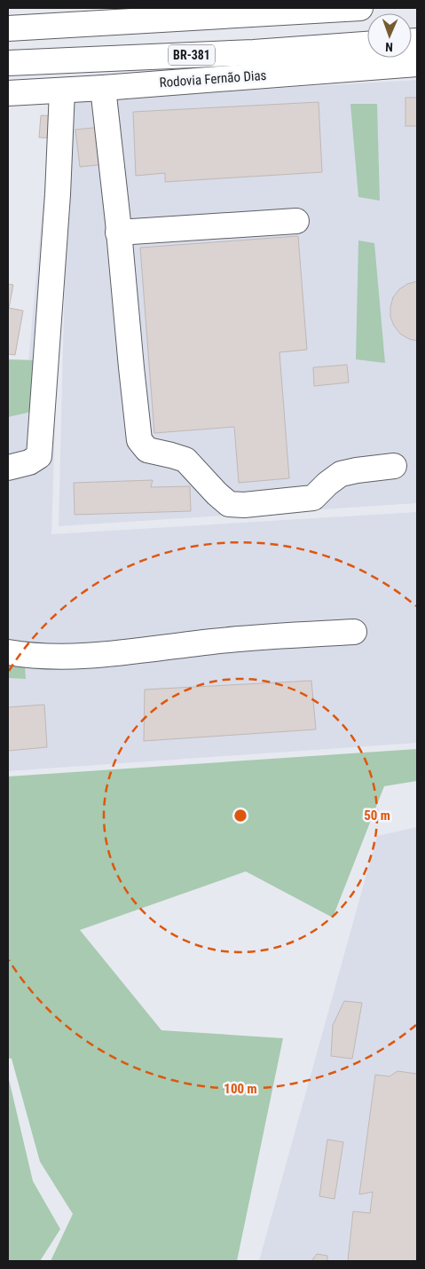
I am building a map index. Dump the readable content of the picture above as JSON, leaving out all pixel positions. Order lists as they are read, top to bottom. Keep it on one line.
{"streets":{"main road":["BR-381","Rodovia Fernão Dias"]},"north":"bottom","rings":["50 m","100 m"]}
